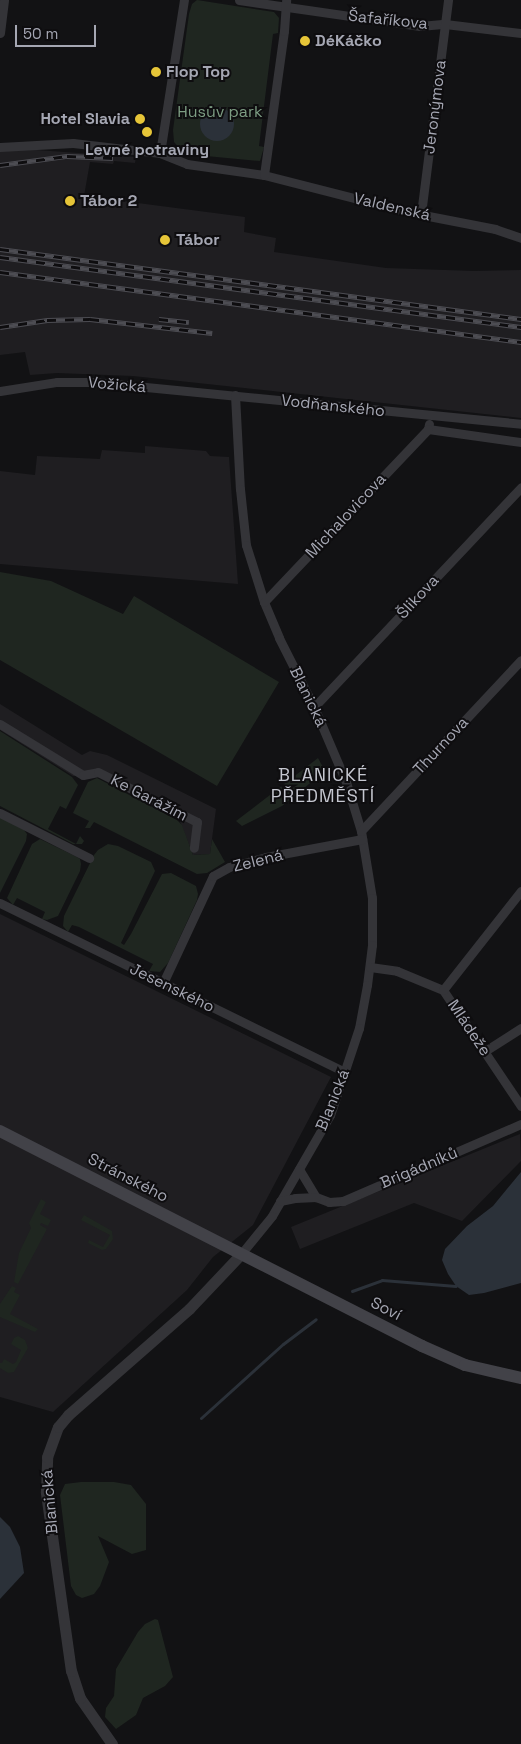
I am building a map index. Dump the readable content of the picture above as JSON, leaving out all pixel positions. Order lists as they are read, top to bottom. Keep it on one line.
{"streets":{"main road":["Stránského","Soví"],"street":["Šafaříkova","Jeronýmova","Valdenská","Vožická","Vodňanského","Michalovicova","Šlikova","Blanická","Thurnova","Ke Garážím","Zelená","Jesenského","Mládeže","Brigádníků"]},"crossings":[["Šafaříkova","Jeronýmova"],["Jeronýmova","Valdenská"],["Vožická","Vodňanského"],["Vožická","Blanická"],["Vodňanského","Blanická"],["Michalovicova","Blanická"],["Šlikova","Blanická"],["Blanická","Thurnova"],["Blanická","Zelená"],["Blanická","Jesenského"],["Blanická","Mládeže"],["Blanická","Brigádníků"],["Blanická","Stránského"],["Blanická","Soví"],["Thurnova","Zelená"],["Zelená","Jesenského"],["Stránského","Soví"]],"districts":["BLANICKÉ PŘEDMĚSTÍ"],"parks":["Husův park"],"places":["DéKáčko","Flop Top","Hotel Slavia","Levné potraviny","Tábor 2","Tábor"],"scale_bar":"50 m"}
